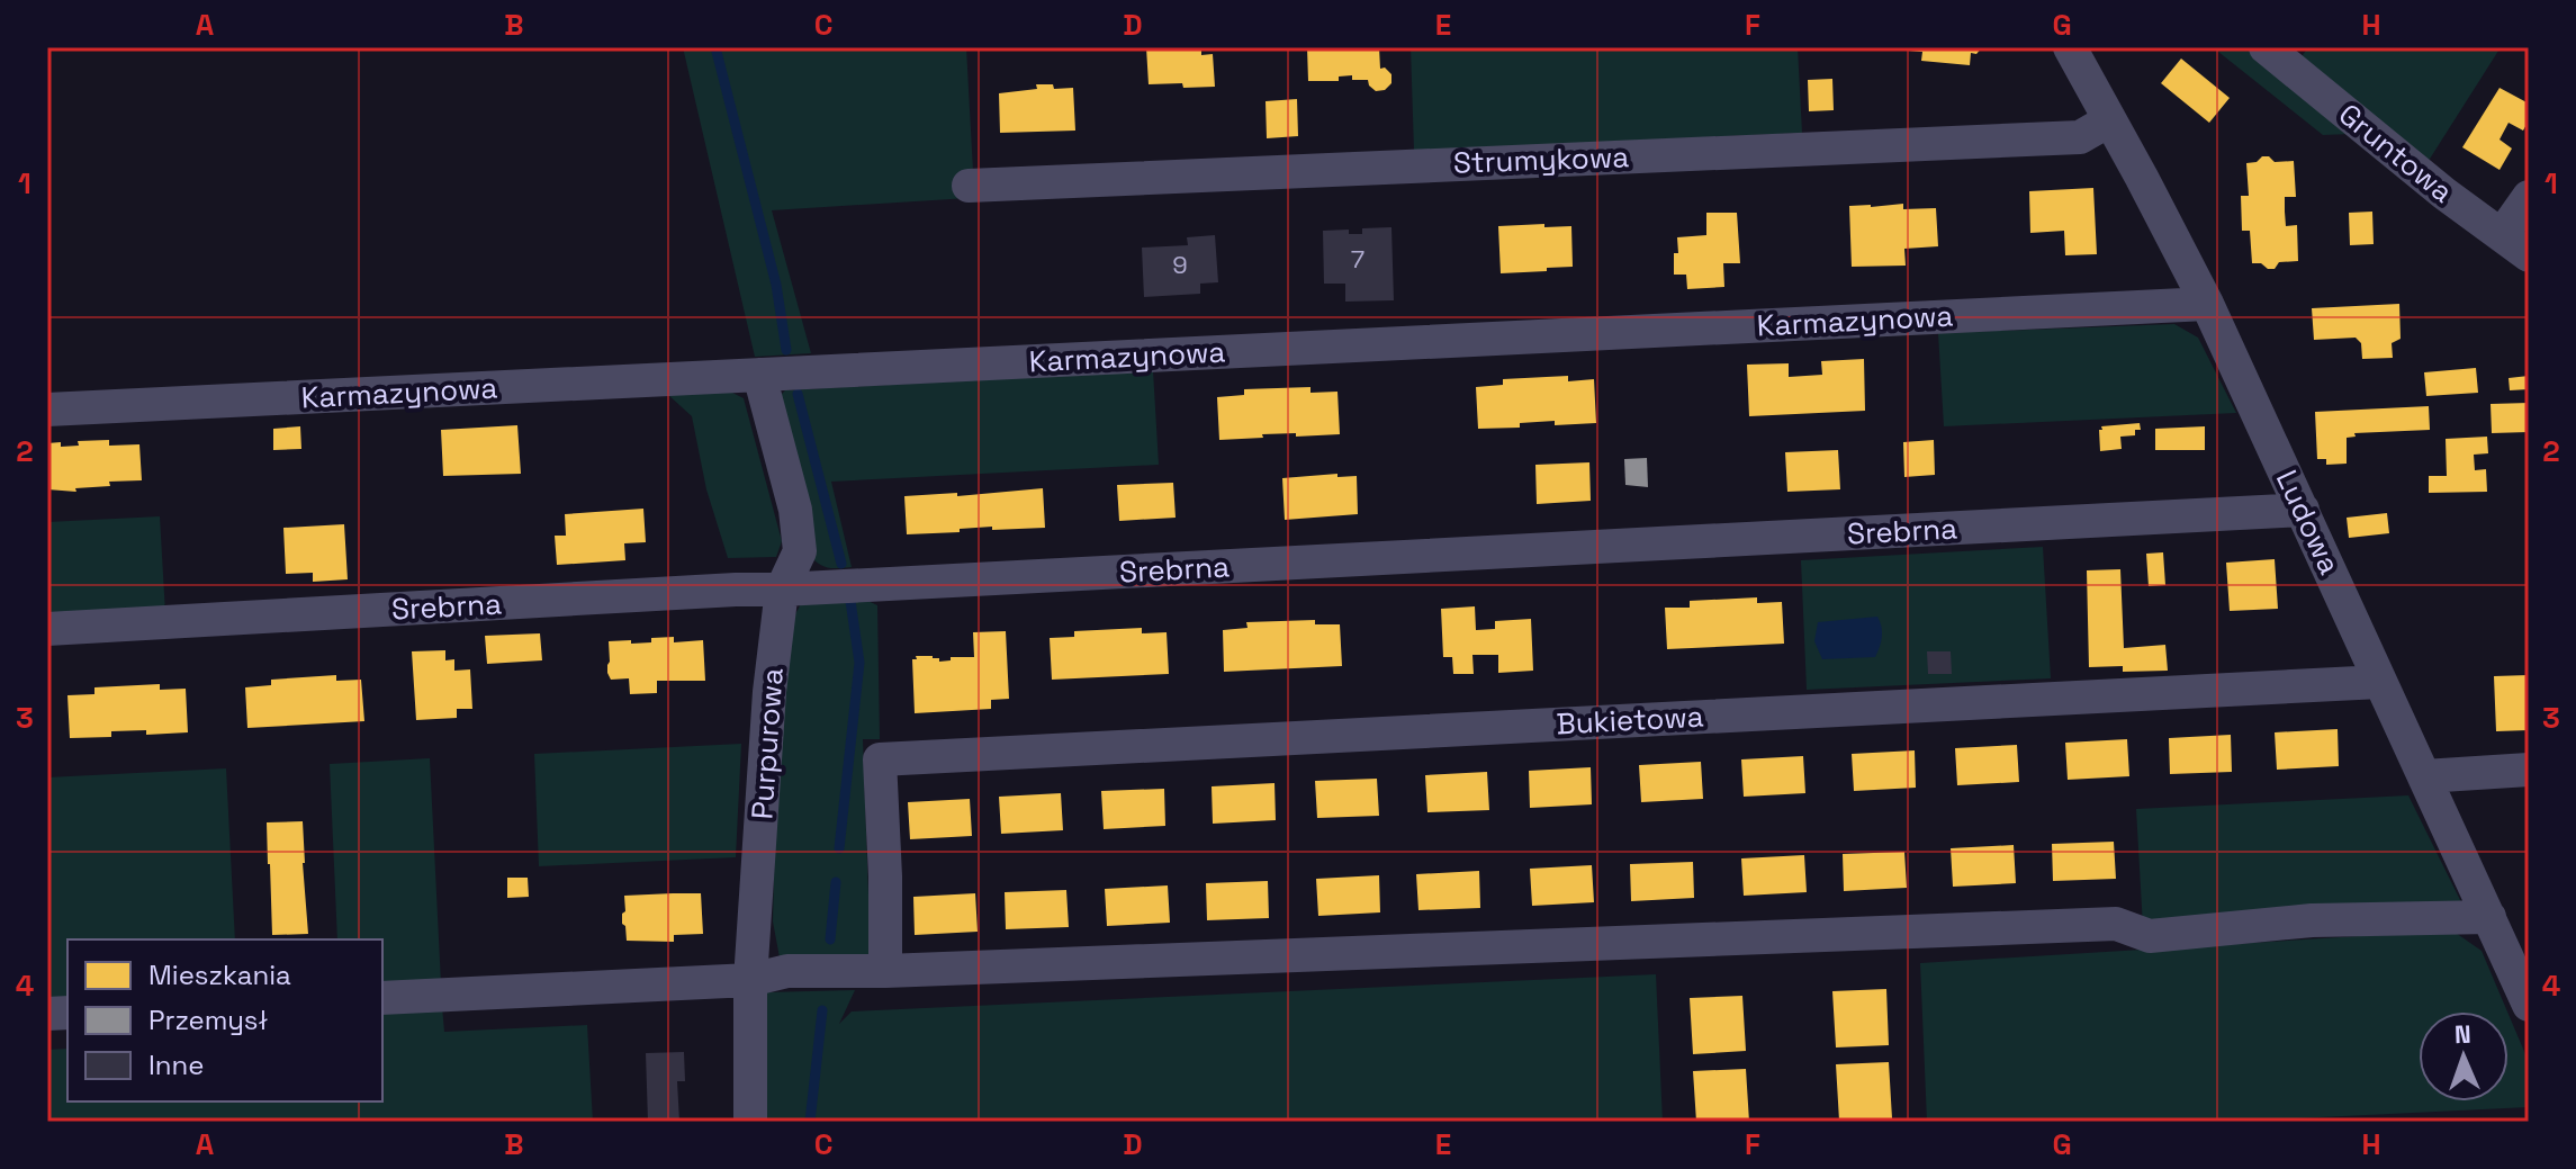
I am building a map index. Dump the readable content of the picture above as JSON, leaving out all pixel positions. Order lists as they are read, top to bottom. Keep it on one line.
{"streets":{"street":["Gruntowa","Strumykowa","Karmazynowa","Ludowa","Srebrna","Bukietowa","Purpurowa"]},"crossings":[["Strumykowa","Ludowa"],["Karmazynowa","Ludowa"],["Karmazynowa","Purpurowa"],["Ludowa","Srebrna"],["Ludowa","Bukietowa"],["Srebrna","Purpurowa"]],"house_numbers":["7","9"],"legend":["Mieszkania","Przemysł","Inne"],"north":"top","grid":{"columns":["A","B","C","D","E","F","G","H"],"rows":["1","2","3","4"]}}
